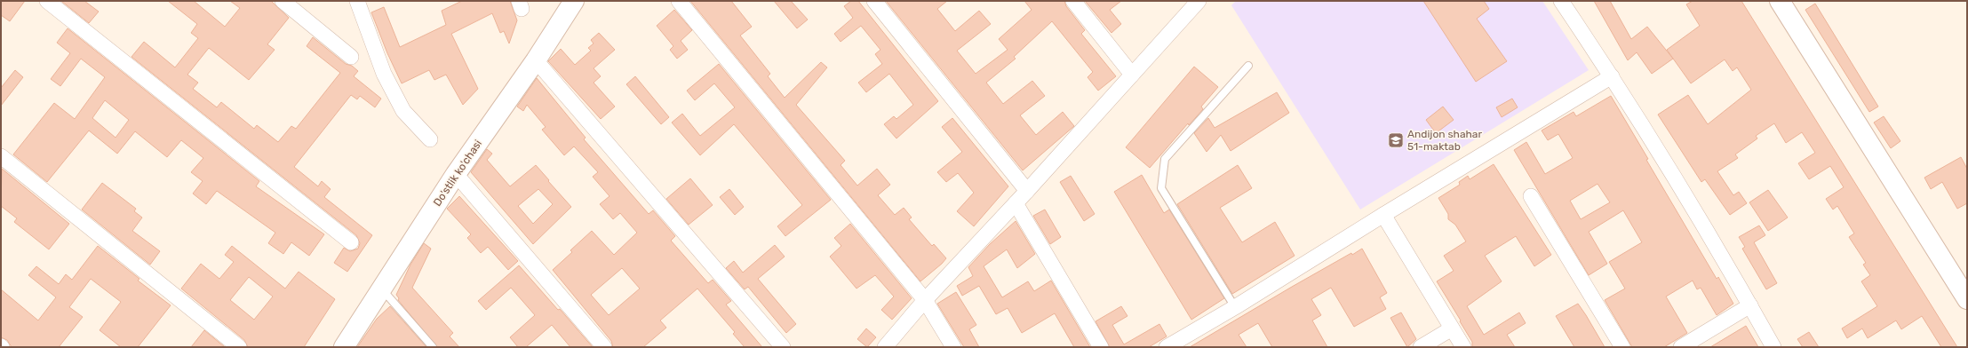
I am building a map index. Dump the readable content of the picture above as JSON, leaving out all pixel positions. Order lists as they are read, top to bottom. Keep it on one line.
{"streets":{"street":["Do'stlik ko'chasi"]},"places":{"school or university":["Andijon shahar 51-maktab"]}}
